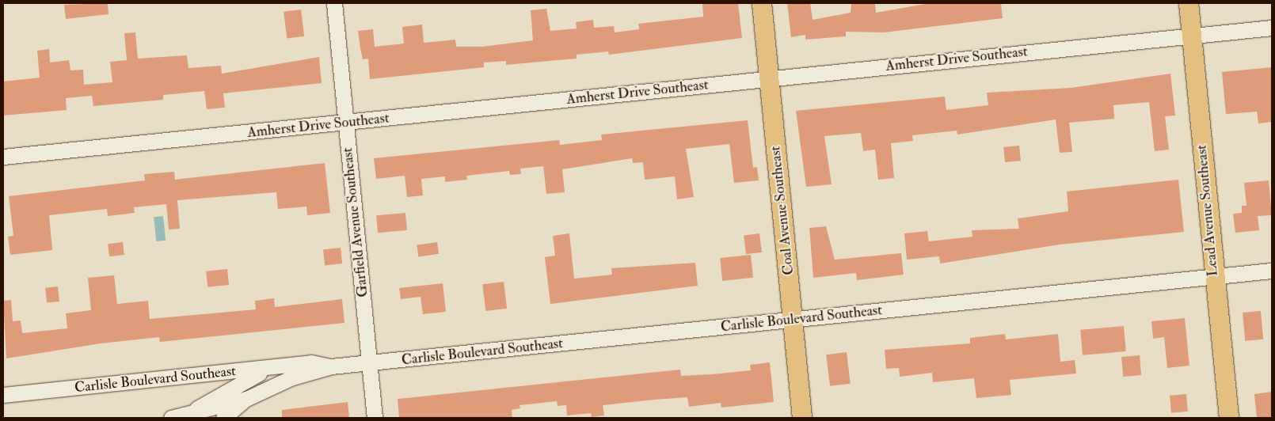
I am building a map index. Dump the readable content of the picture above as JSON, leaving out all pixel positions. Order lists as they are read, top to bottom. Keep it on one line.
{"streets":{"main road":["Coal Avenue Southeast","Lead Avenue Southeast"],"street":["Amherst Drive Southeast","Garfield Avenue Southeast","Carlisle Boulevard Southeast"]},"crossings":[["Amherst Drive Southeast","Coal Avenue Southeast"],["Amherst Drive Southeast","Lead Avenue Southeast"],["Amherst Drive Southeast","Garfield Avenue Southeast"],["Coal Avenue Southeast","Carlisle Boulevard Southeast"],["Lead Avenue Southeast","Carlisle Boulevard Southeast"],["Garfield Avenue Southeast","Carlisle Boulevard Southeast"]]}
